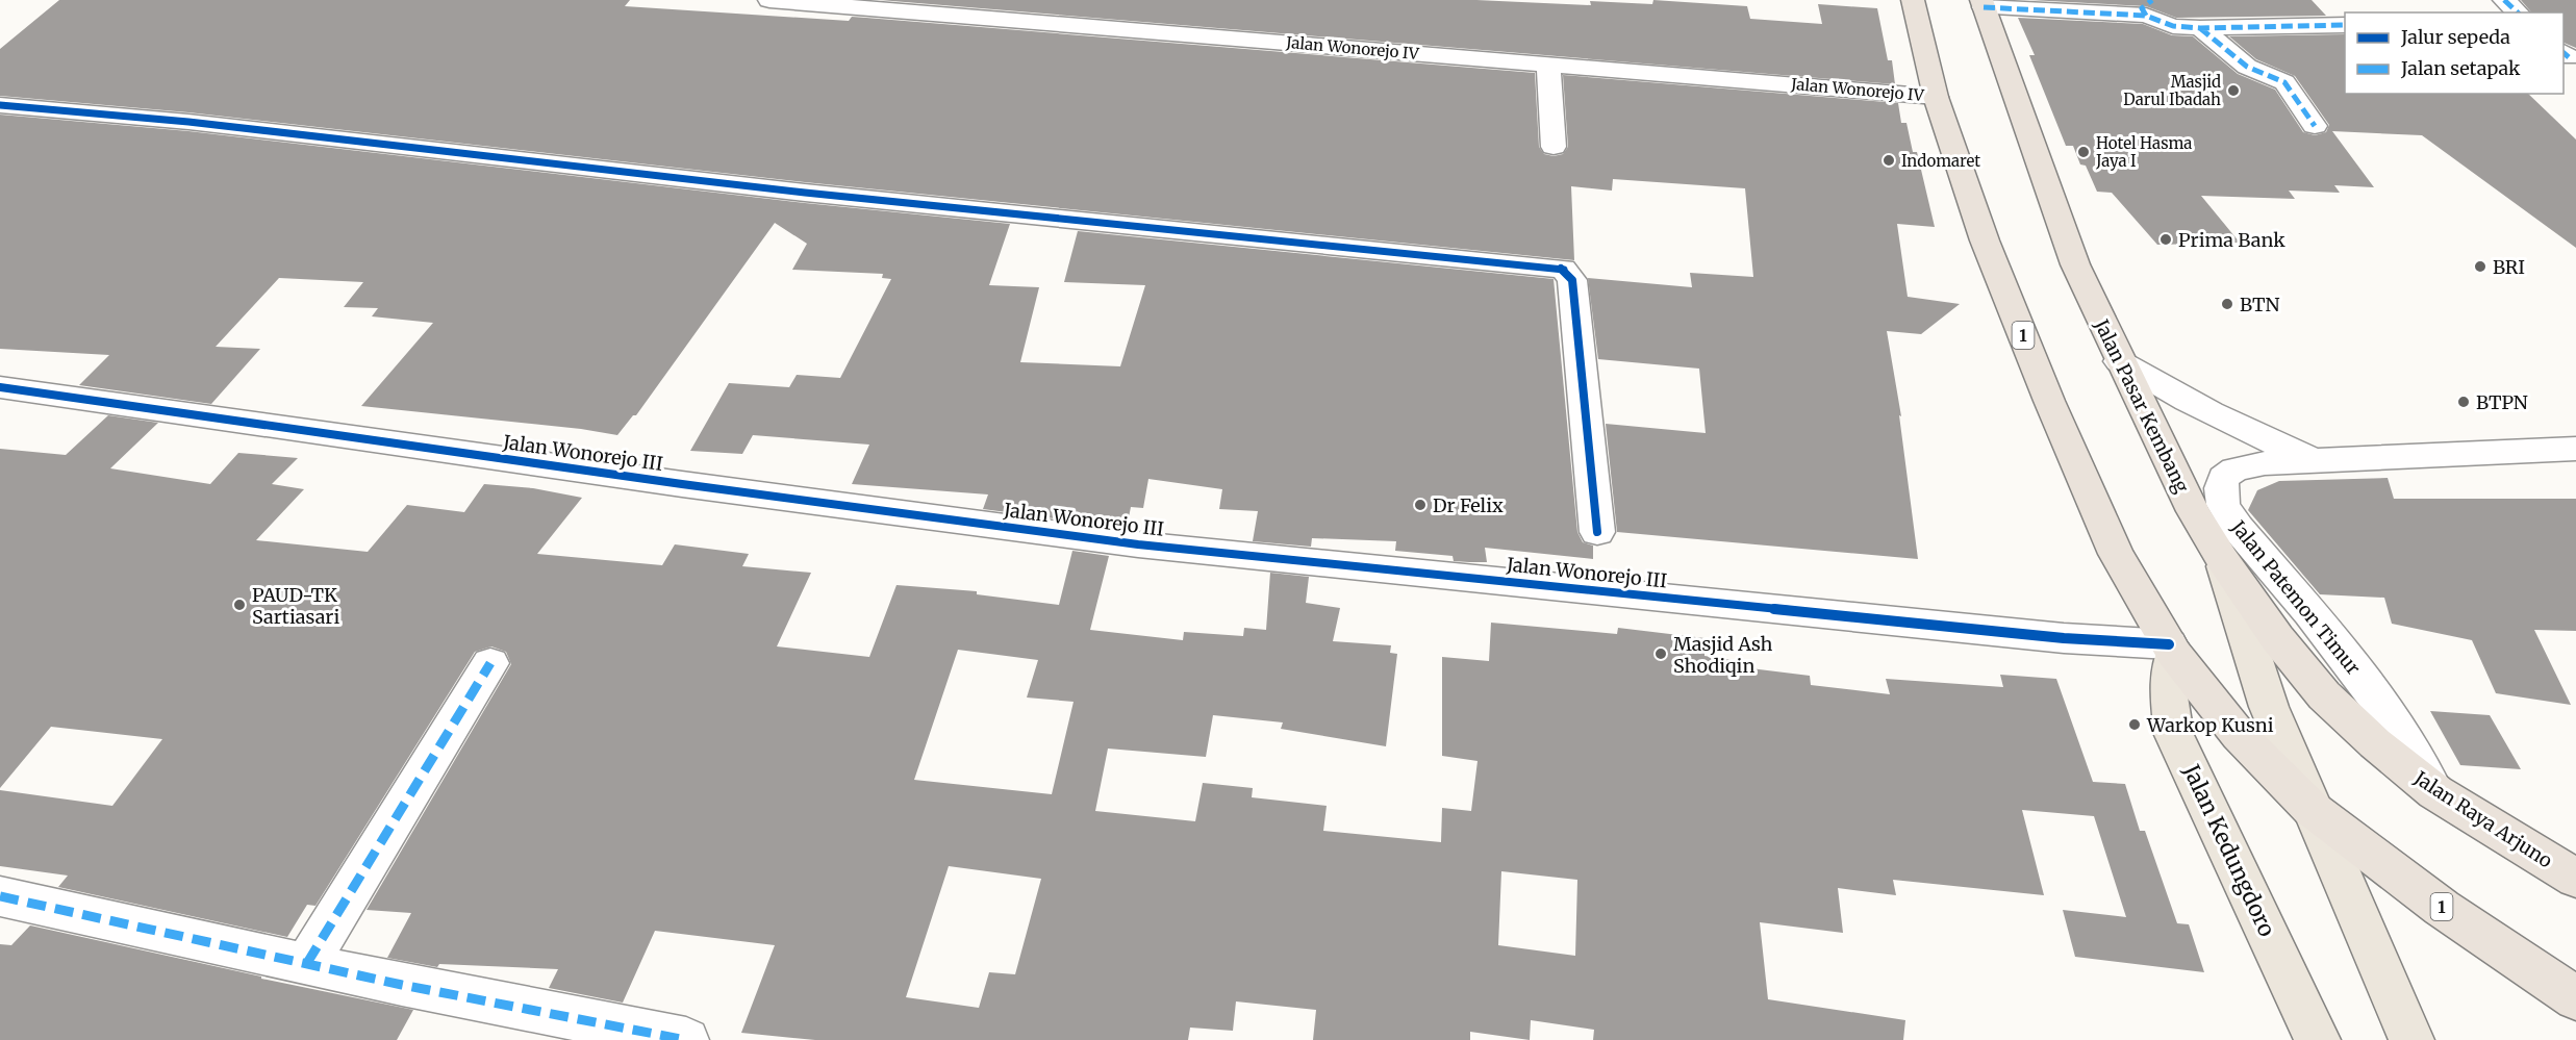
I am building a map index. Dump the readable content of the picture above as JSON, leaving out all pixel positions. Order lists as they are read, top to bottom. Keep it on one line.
{"streets":{"highway":["1","Jalan Pasar Kembang","Jalan Raya Arjuno"],"main road":["Jalan Kedungdoro"],"street":["Jalan Wonorejo IV","Jalan Wonorejo III","Jalan Patemon Timur"]},"crossings":[["Jalan Wonorejo IV","1"],["1","Jalan Pasar Kembang"],["1","Jalan Wonorejo III"],["1","Jalan Kedungdoro"],["Jalan Pasar Kembang","Jalan Patemon Timur"],["Jalan Pasar Kembang","Jalan Raya Arjuno"],["Jalan Wonorejo III","Jalan Kedungdoro"],["Jalan Patemon Timur","Jalan Raya Arjuno"]],"places":["Masjid Darul Ibadah","Hotel Hasma Jaya I","Indomaret","Prima Bank","BRI","BTN","BTPN","Dr Felix","PAUD-TK Sartiasari","Masjid Ash Shodiqin","Warkop Kusni"],"legend":["Jalur sepeda","Jalan setapak"]}
